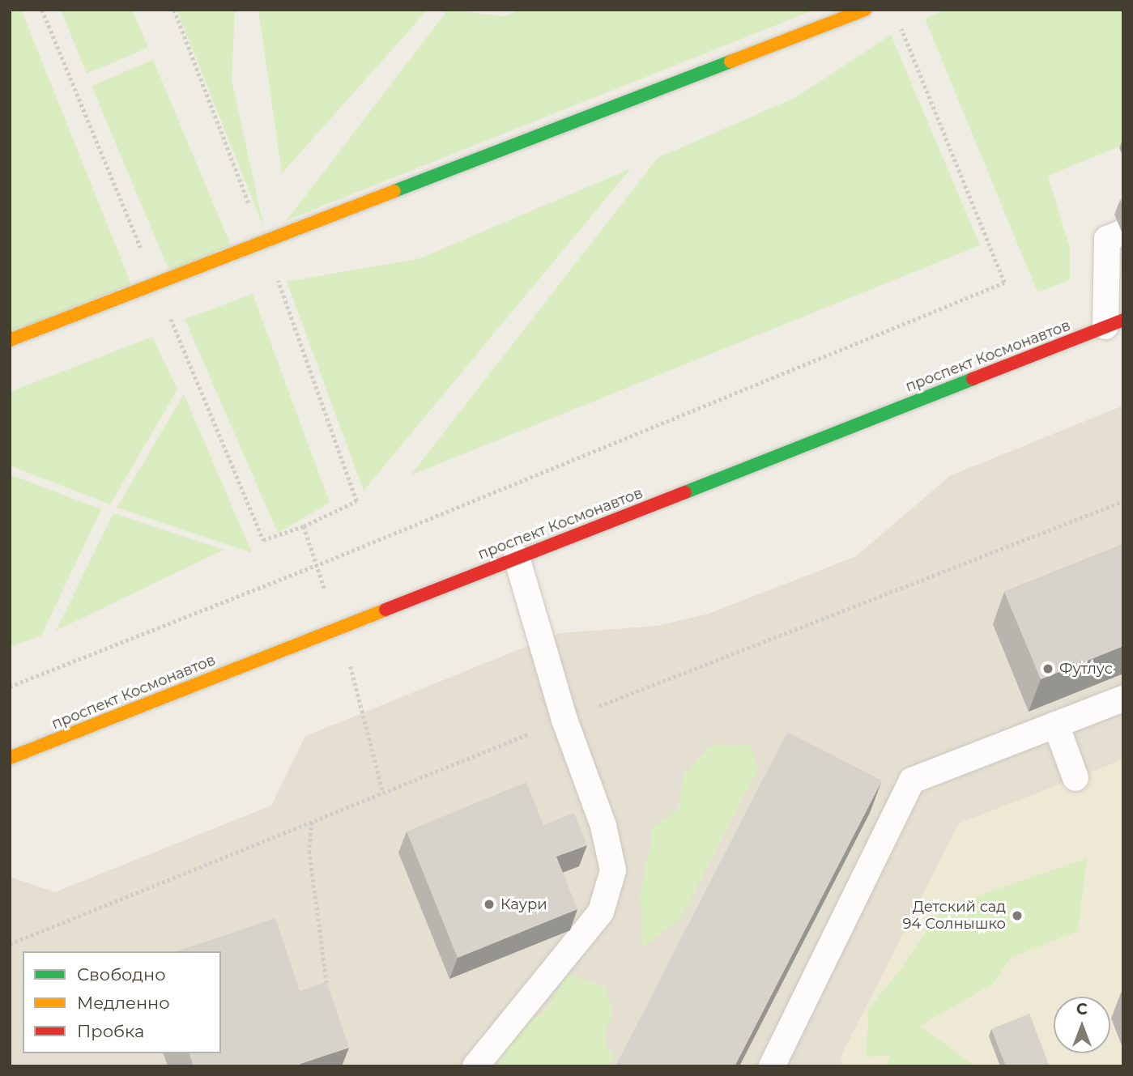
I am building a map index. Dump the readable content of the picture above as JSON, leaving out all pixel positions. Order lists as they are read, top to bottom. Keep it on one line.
{"streets":{"main road":["проспект Космонавтов"]},"places":["Футлус","Каури","Детский сад 94 Солнышко"],"legend":["Свободно","Медленно","Пробка"],"north":"top"}
